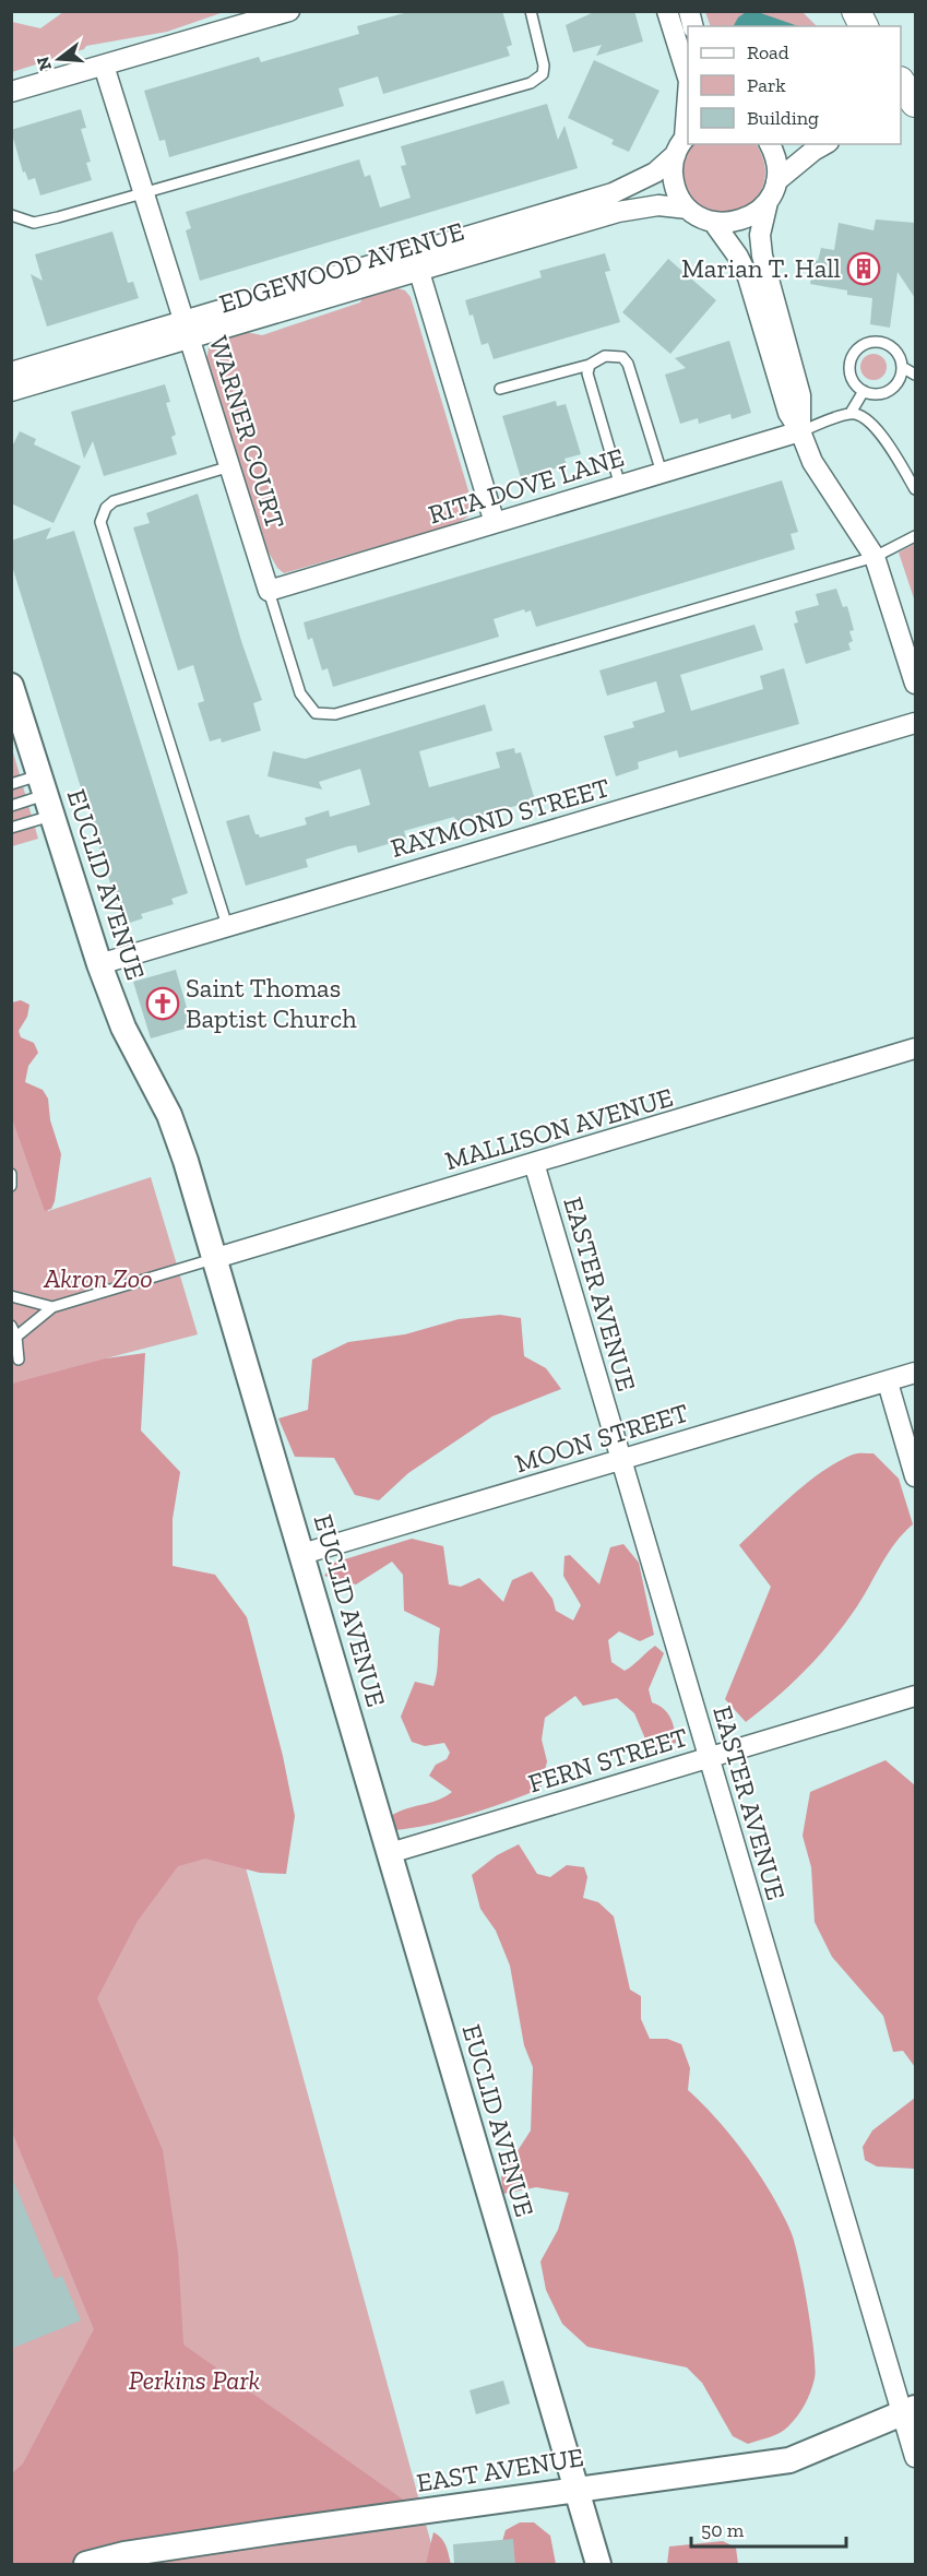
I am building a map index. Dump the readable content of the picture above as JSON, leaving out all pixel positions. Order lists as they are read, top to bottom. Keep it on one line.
{"streets":{"street":["EDGEWOOD AVENUE","WARNER COURT","RITA DOVE LANE","RAYMOND STREET","EUCLID AVENUE","MALLISON AVENUE","EASTER AVENUE","MOON STREET","FERN STREET","EAST AVENUE"]},"crossings":[["EDGEWOOD AVENUE","WARNER COURT"],["WARNER COURT","RITA DOVE LANE"],["RAYMOND STREET","EUCLID AVENUE"],["EUCLID AVENUE","MALLISON AVENUE"],["EUCLID AVENUE","MOON STREET"],["EUCLID AVENUE","FERN STREET"],["EUCLID AVENUE","EAST AVENUE"],["MALLISON AVENUE","EASTER AVENUE"],["EASTER AVENUE","MOON STREET"],["EASTER AVENUE","FERN STREET"],["EASTER AVENUE","EAST AVENUE"]],"parks":["Akron Zoo","Perkins Park"],"places":{"building":["Marian T. Hall"],"church":["Saint Thomas Baptist Church"]},"legend":["Road","Park","Building"],"scale_bar":"50 m","north":"left"}
